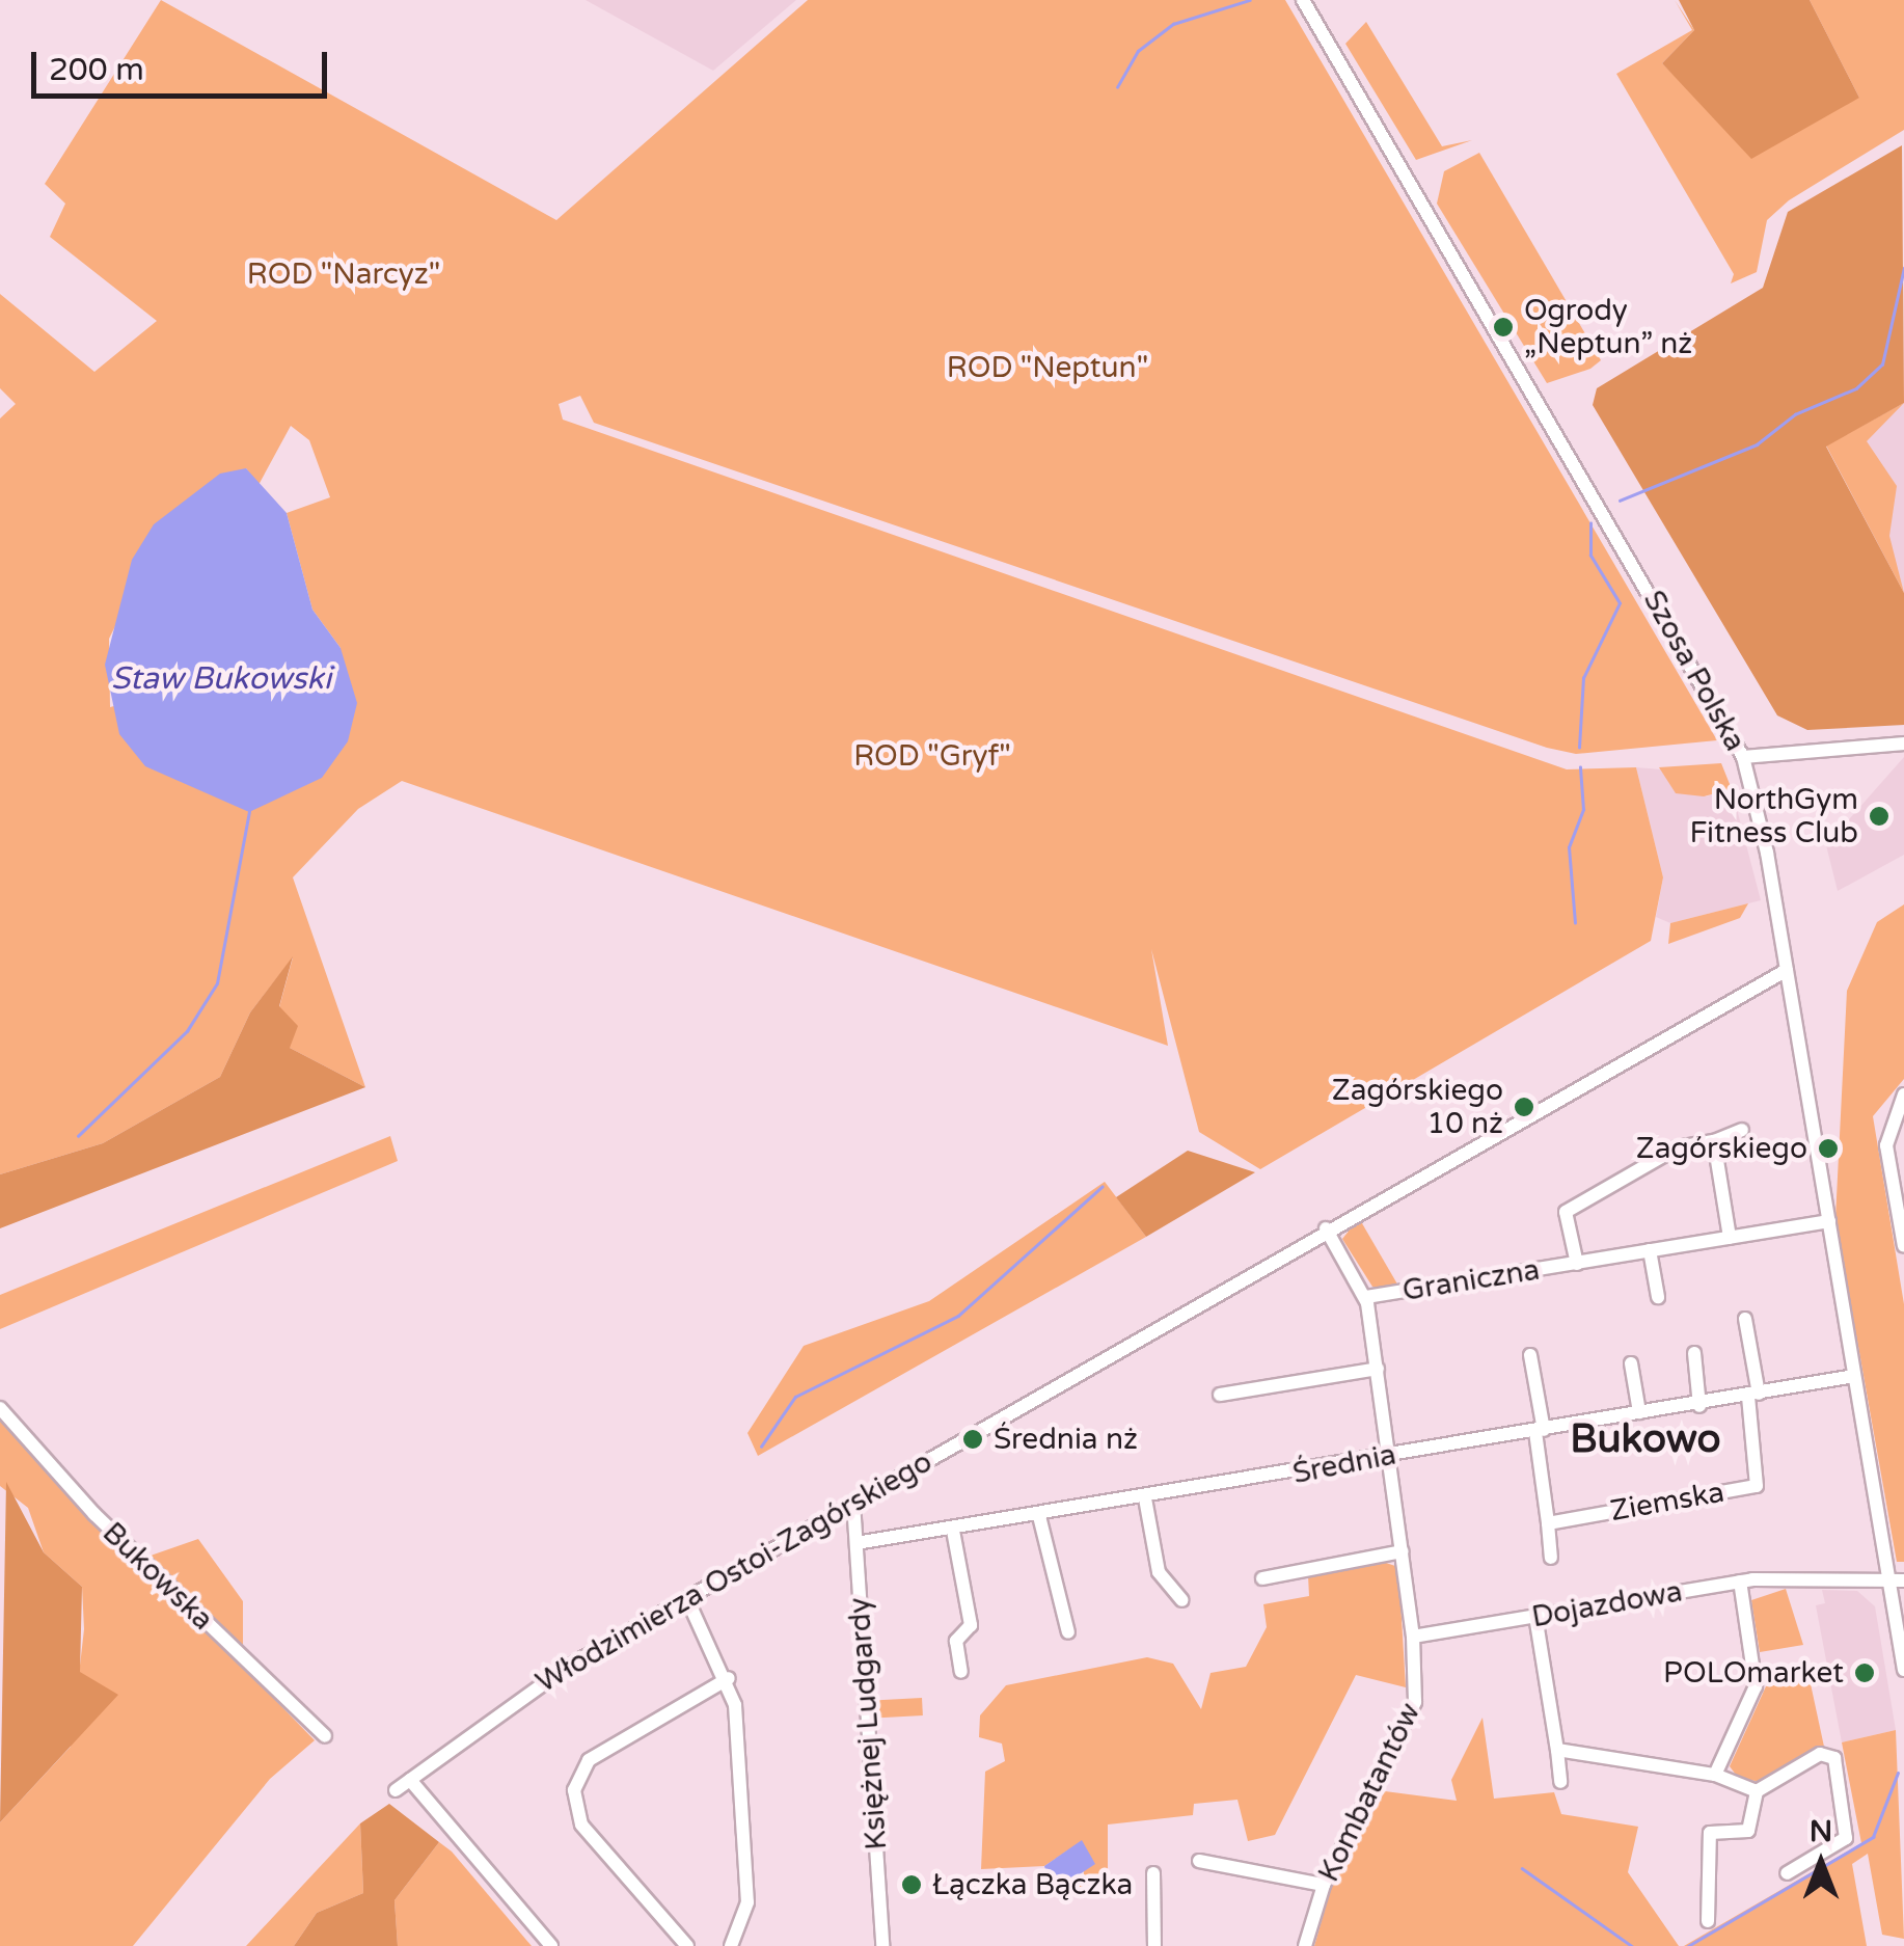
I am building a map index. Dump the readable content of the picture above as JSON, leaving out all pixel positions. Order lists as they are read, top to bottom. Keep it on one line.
{"streets":{"street":["Szosa Polska","Graniczna","Średnia","Ziemska","Włodzimierza Ostoi-Zagórskiego","Bukowska","Dojazdowa","Księżnej Ludgardy","Kombatantów"]},"crossings":[["Szosa Polska","Graniczna"],["Szosa Polska","Średnia"],["Szosa Polska","Włodzimierza Ostoi-Zagórskiego"],["Szosa Polska","Dojazdowa"],["Średnia","Ziemska"],["Średnia","Księżnej Ludgardy"],["Włodzimierza Ostoi-Zagórskiego","Księżnej Ludgardy"],["Dojazdowa","Kombatantów"]],"districts":["Bukowo"],"water":["Staw Bukowski"],"parks":["ROD \"Narcyz\"","ROD \"Neptun\"","ROD \"Gryf\""],"places":["Ogrody „Neptun” nż","NorthGym Fitness Club","Zagórskiego 10 nż","Zagórskiego","Średnia nż","POLOmarket","Łączka Bączka"],"scale_bar":"200 m","north":"top"}
